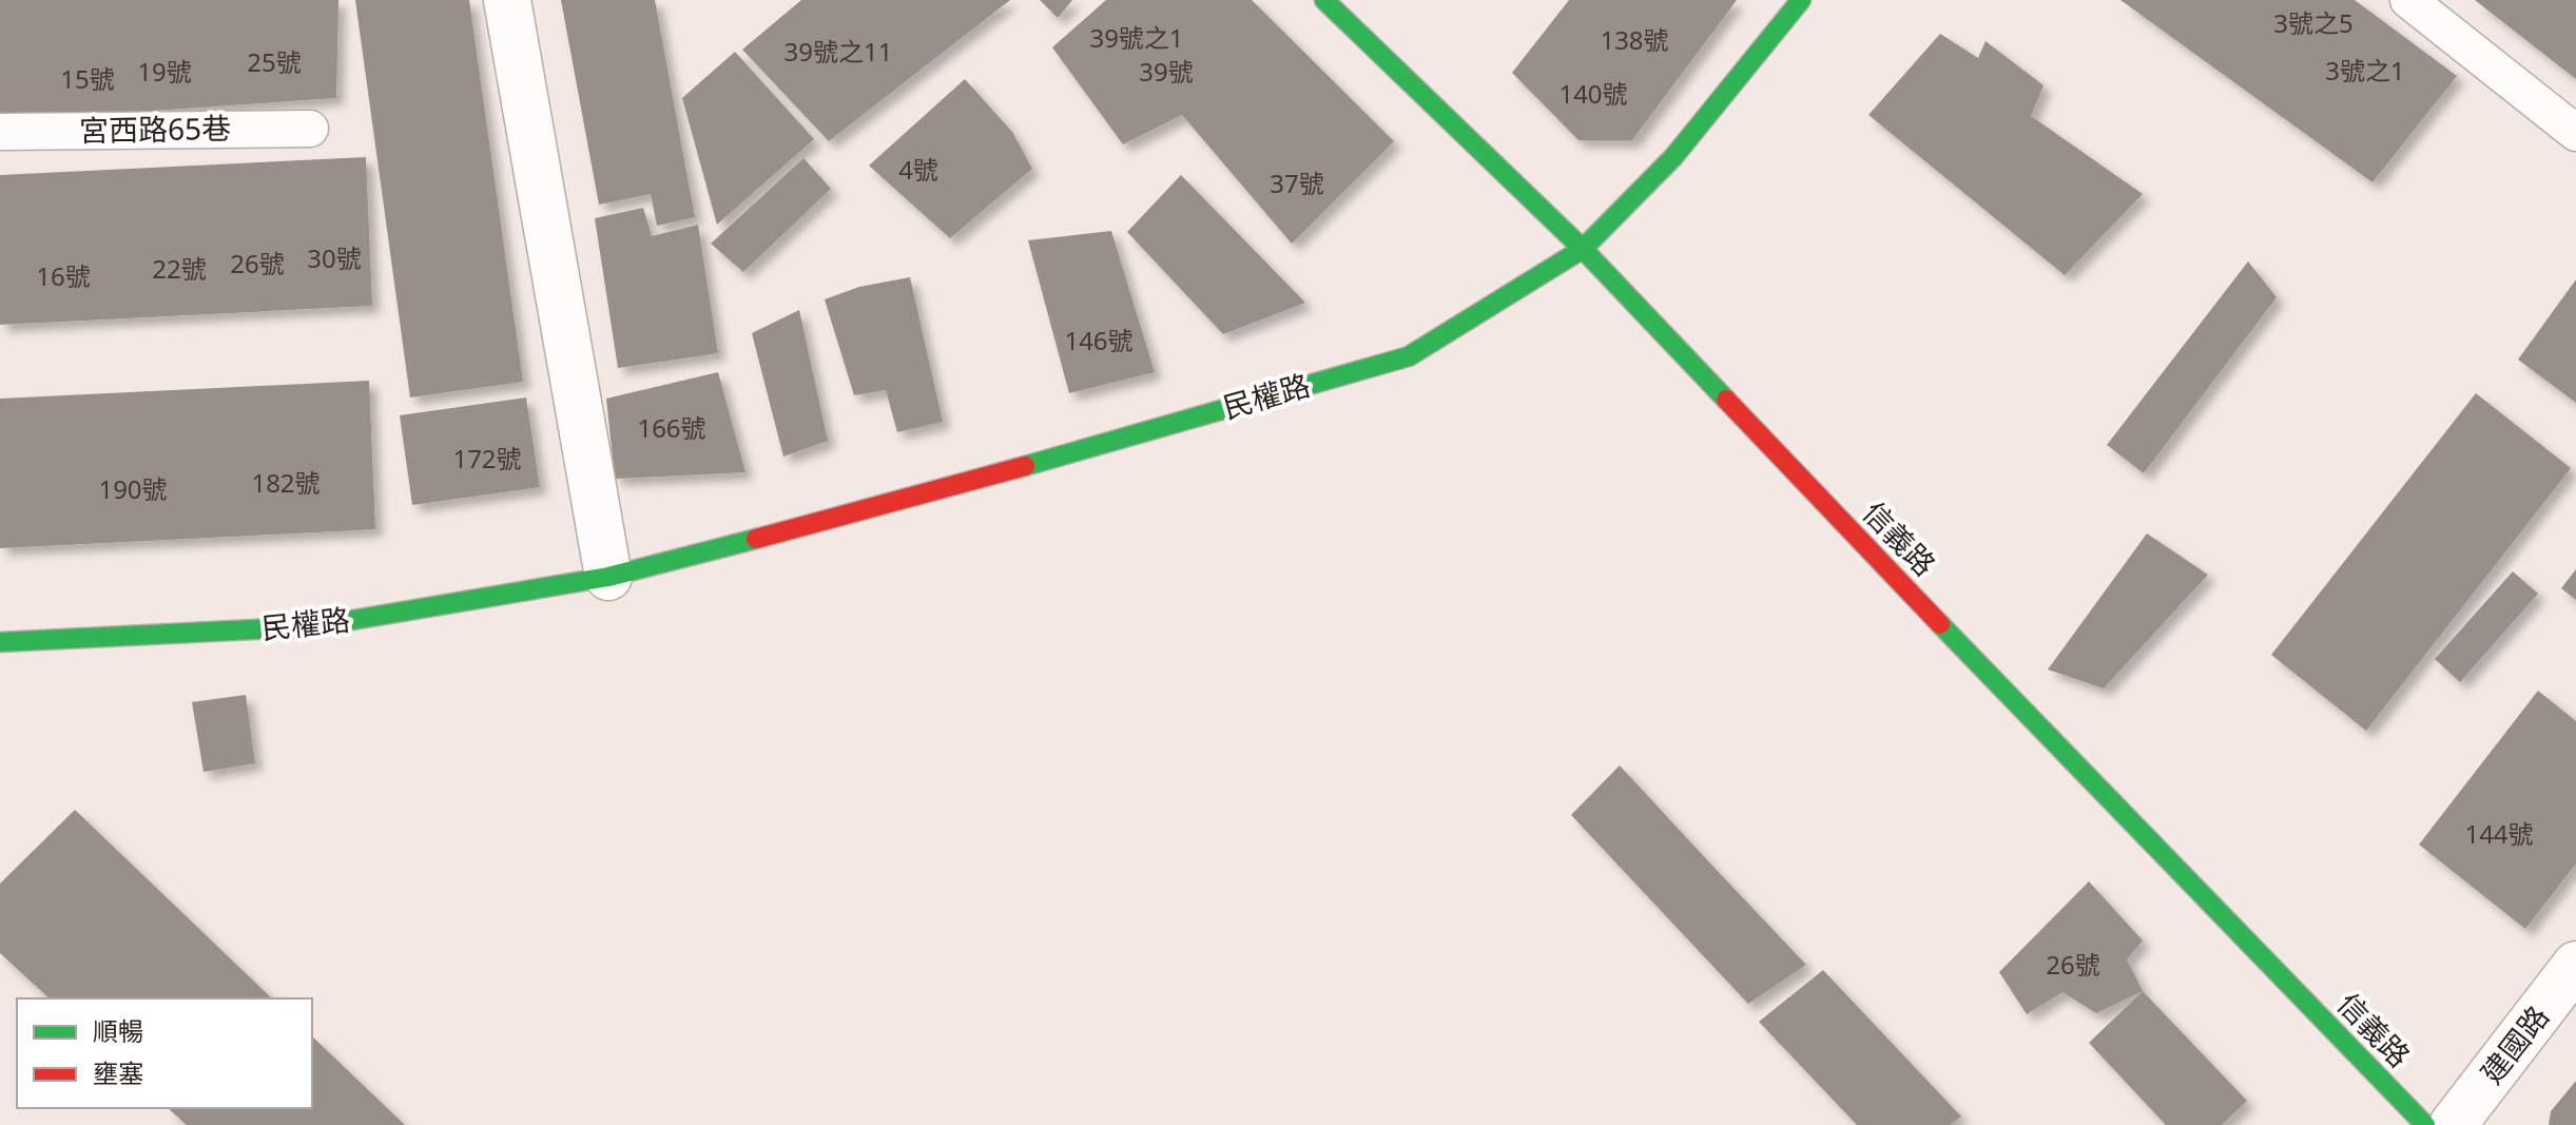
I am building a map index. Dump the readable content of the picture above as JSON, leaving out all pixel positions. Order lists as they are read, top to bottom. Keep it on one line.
{"streets":{"street":["民權路","信義路","建國路"],"lane":["宮西路65巷"]},"crossings":[["民權路","信義路"]],"house_numbers":["3號之5","39號之1","138號","39號之11","25號","3號之1","19號","39號","15號","140號","4號","37號","30號","26號","22號","16號","146號","166號","172號","182號","190號","144號","26號"],"legend":["順暢","壅塞"]}
